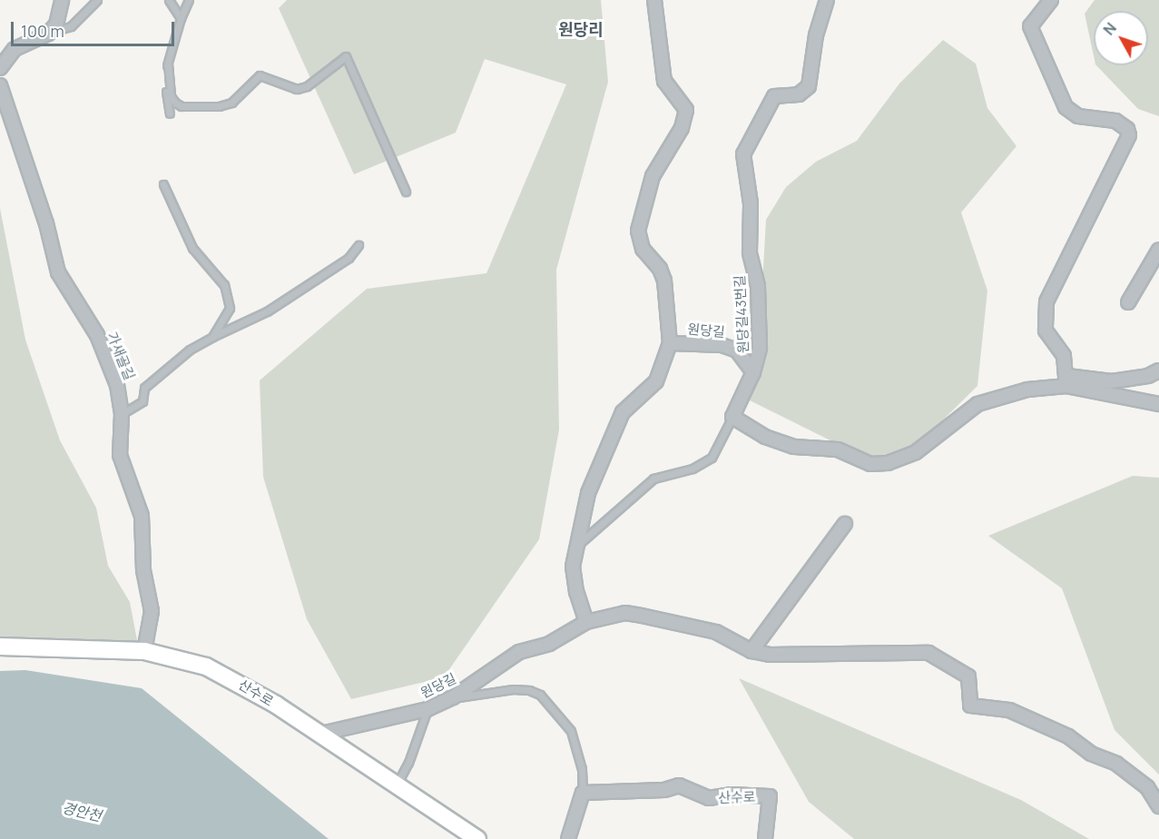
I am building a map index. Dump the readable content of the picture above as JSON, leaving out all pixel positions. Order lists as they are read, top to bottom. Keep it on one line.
{"streets":{"main road":["산수로"],"street":["원당길43번길","원당길","가새골길"]},"crossings":[["원당길43번길","원당길"],["원당길","산수로"],["가새골길","산수로"]],"districts":["원당리"],"water":["경안천"],"scale_bar":"100 m","north":"top left"}
